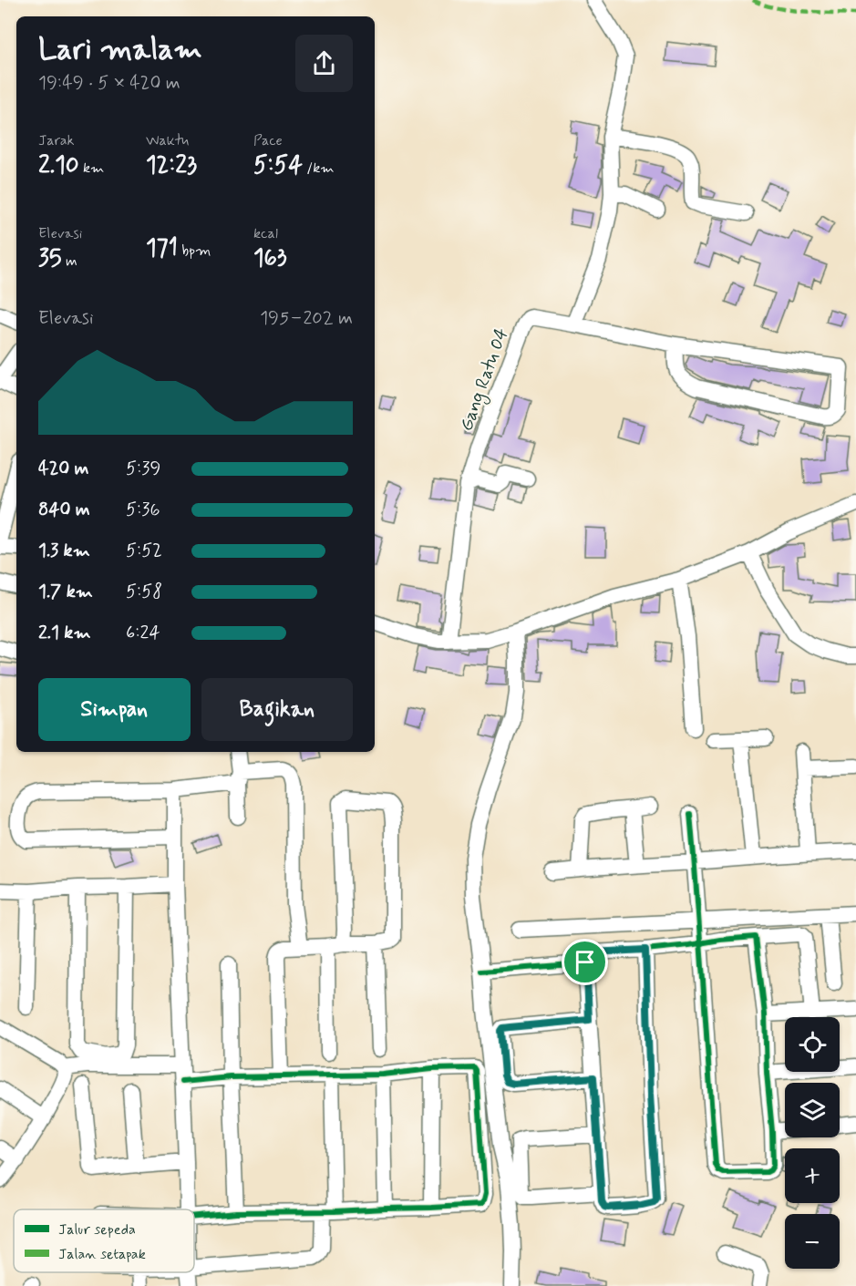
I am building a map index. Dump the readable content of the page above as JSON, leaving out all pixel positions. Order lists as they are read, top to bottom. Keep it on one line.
{"streets":{"street":["Gang Ratu 04"]},"legend":["Jalur sepeda","Jalan setapak"],"page":{"heading":["Lari malam","19:49 · 5 × 420 m"],"stats":[["Jarak","2.10 km"],["Waktu","12:23"],["Pace","5:54 /km"],["Elevasi","35 m"],["171 bpm"],["kcal","163"]],"chart":["Elevasi","195–202 m"],"list":[{"name":"420 m","note":"5:39"},{"name":"840 m","note":"5:36"},{"name":"1.3 km","note":"5:52"},{"name":"1.7 km","note":"5:58"},{"name":"2.1 km","note":"6:24"}],"buttons":["Simpan","Bagikan"],"map_buttons":["+","−"]}}
